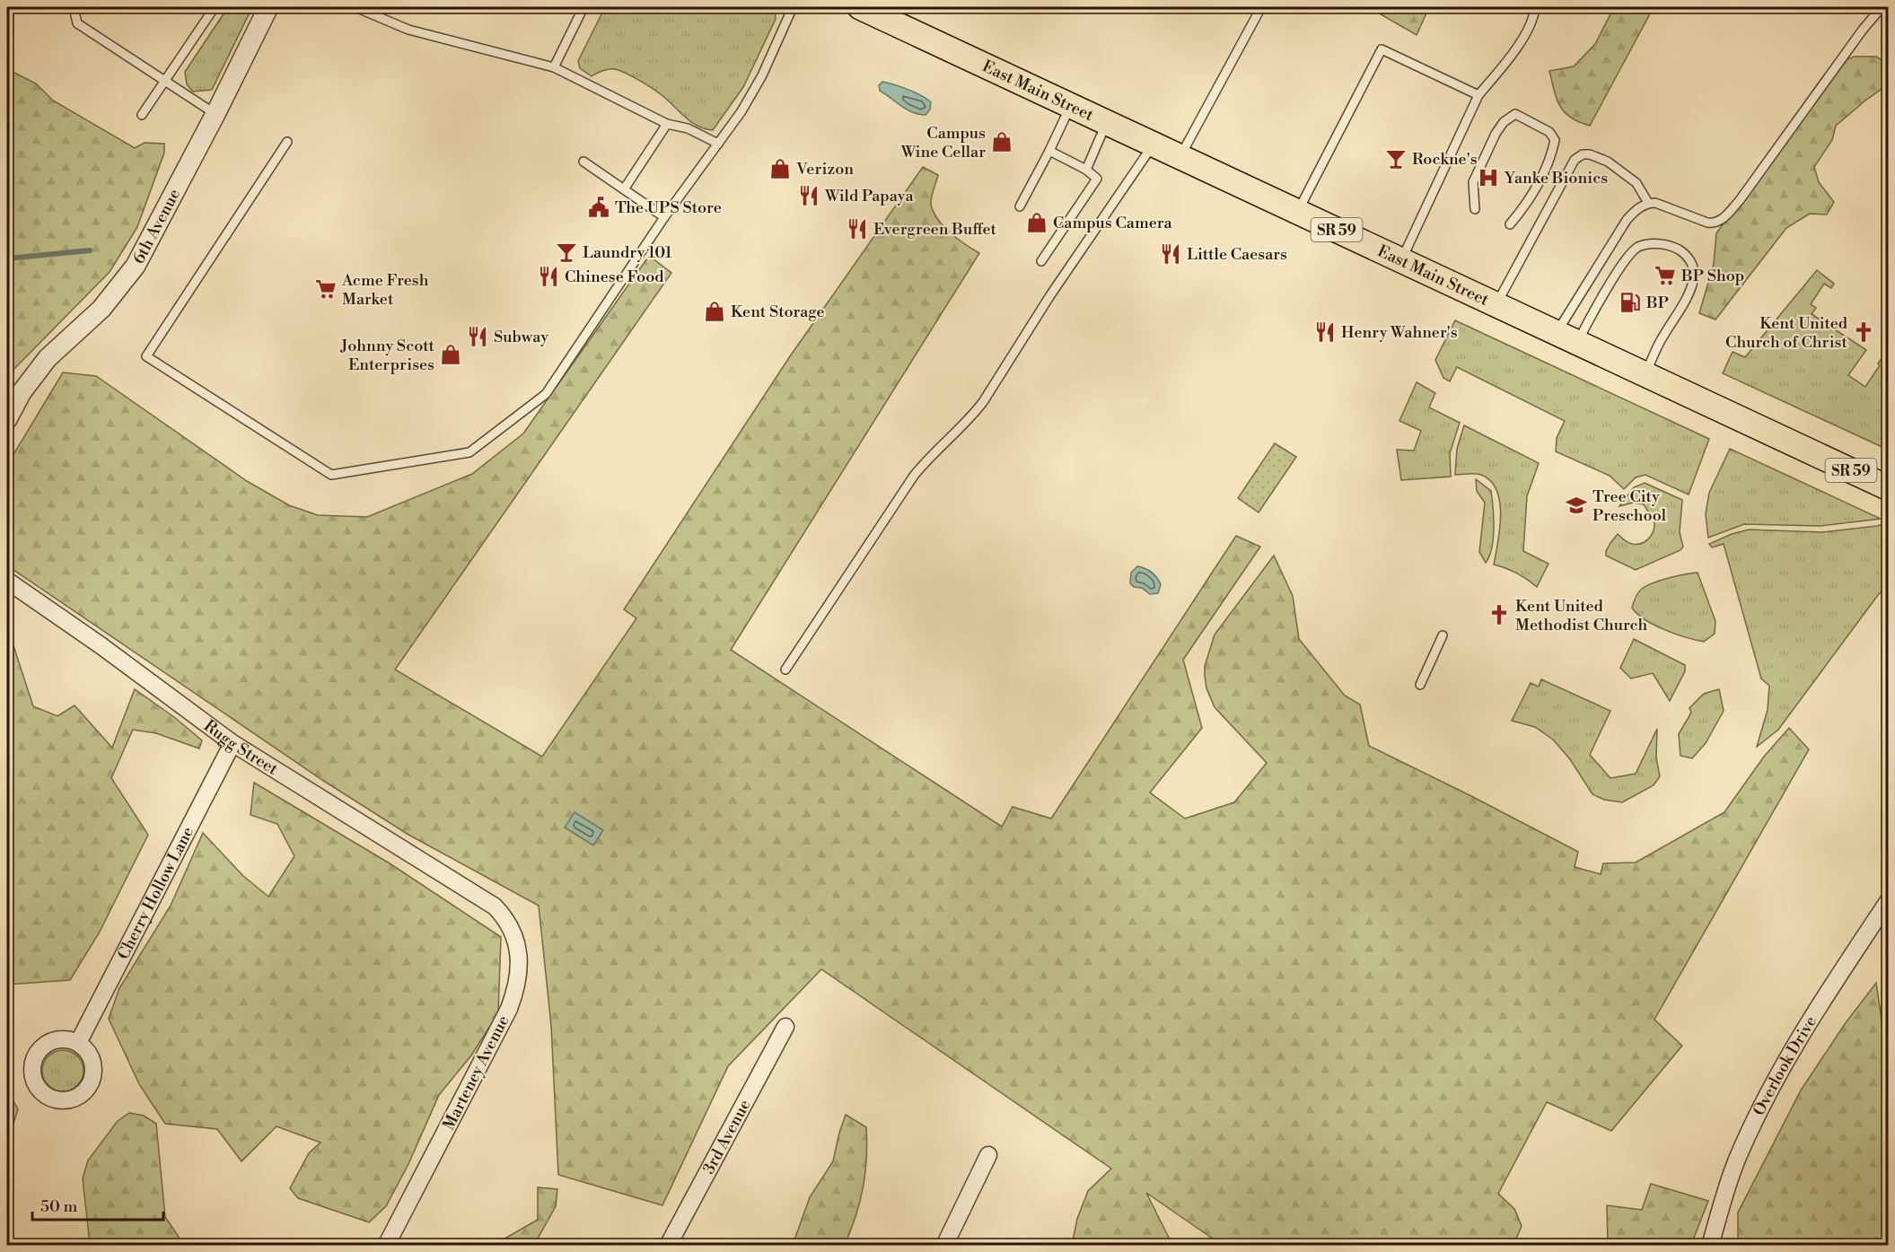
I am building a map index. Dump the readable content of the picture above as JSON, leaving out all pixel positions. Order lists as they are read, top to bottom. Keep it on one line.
{"streets":{"main road":["East Main Street","SR 59"],"street":["6th Avenue","Rugg Street","Cherry Hollow Lane","Overlook Drive","Marteney Avenue","3rd Avenue"]},"crossings":[["Rugg Street","Cherry Hollow Lane"],["Rugg Street","Marteney Avenue"]],"places":{"shop":["Campus Wine Cellar","Verizon","Campus Camera","Kent Storage","Johnny Scott Enterprises"],"bar":["Rockne's","Laundry 101"],"hospital":["Yanke Bionics"],"restaurant":["Wild Papaya","Evergreen Buffet","Little Caesars","Chinese Food","Henry Wahner's","Subway"],"public building":["The UPS Store"],"supermarket":["BP Shop","Acme Fresh Market"],"fuel station":["BP"],"church":["Kent United Church of Christ","Kent United Methodist Church"],"school or university":["Tree City Preschool"]},"scale_bar":"50 m"}
